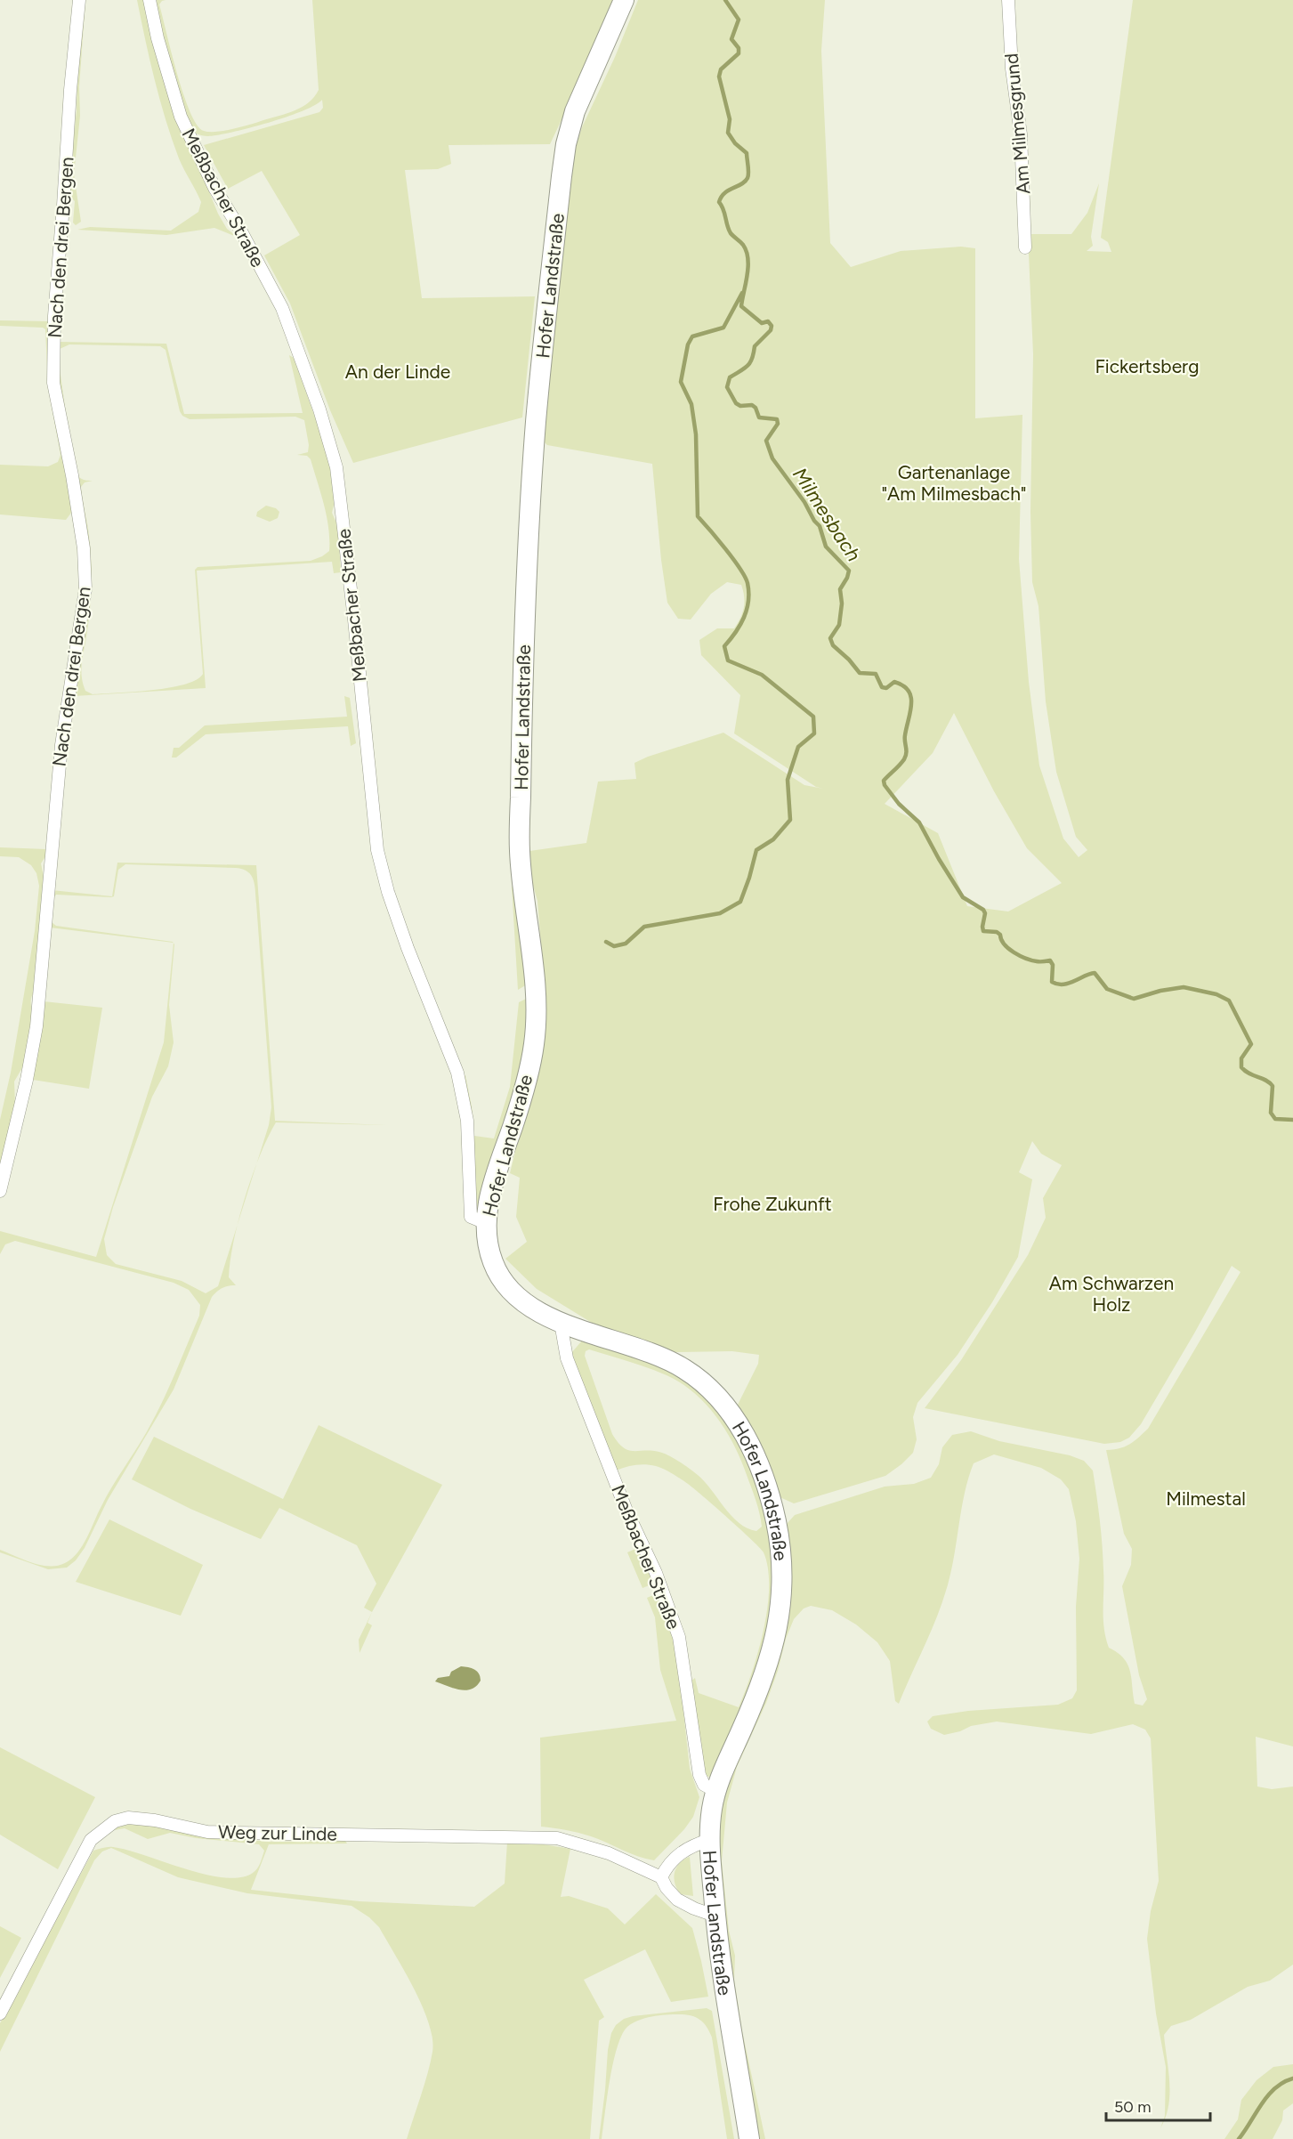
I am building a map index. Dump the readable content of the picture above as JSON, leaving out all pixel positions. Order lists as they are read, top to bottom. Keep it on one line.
{"streets":{"main road":["Hofer Landstraße"],"street":["Am Milmesgrund","Meßbacher Straße","Nach den drei Bergen","Weg zur Linde"]},"crossings":[["Meßbacher Straße","Hofer Landstraße"],["Hofer Landstraße","Weg zur Linde"]],"water":["Milmesbach"],"parks":["Fickertsberg","An der Linde","Gartenanlage \"Am Milmesbach\"","Frohe Zukunft","Am Schwarzen Holz","Milmestal"],"scale_bar":"50 m"}
